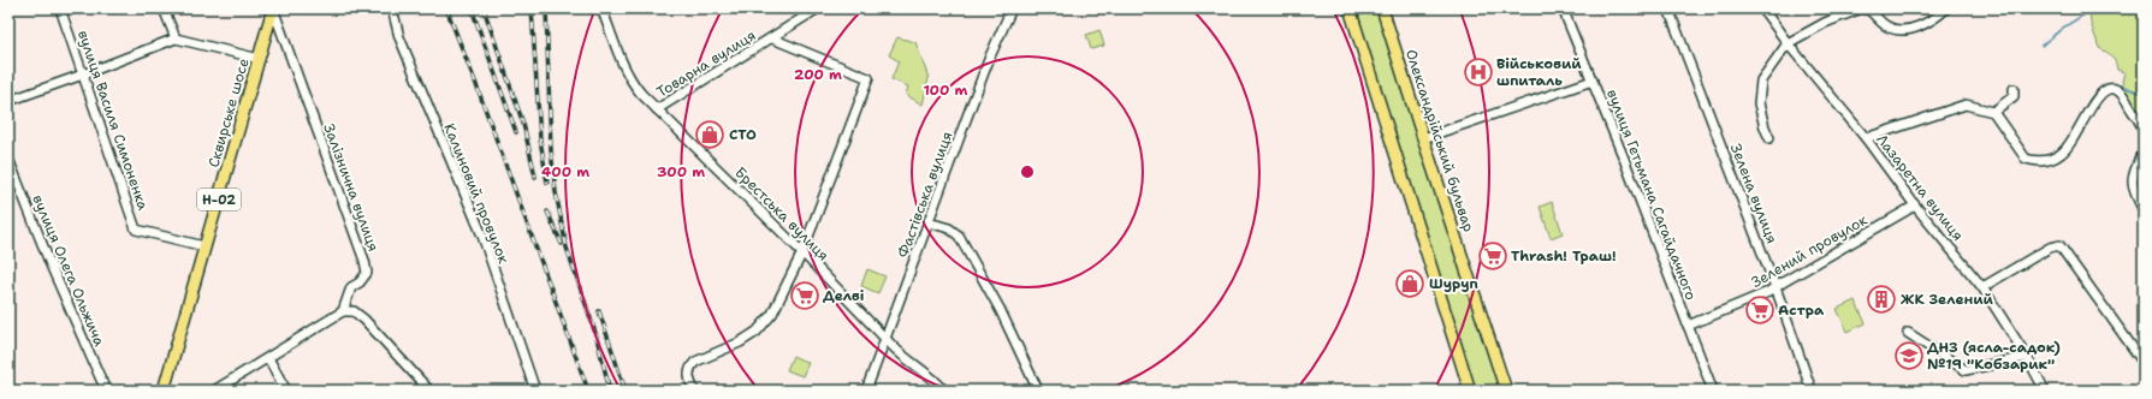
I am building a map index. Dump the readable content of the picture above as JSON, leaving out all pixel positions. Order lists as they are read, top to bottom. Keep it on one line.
{"streets":{"main road":["Сквирське шосе","Олександрійський бульвар","Н-02"],"street":["Товарна вулиця","вулиця Василя Симоненка","Залізнична вулиця","Лазаретна вулиця","Калиновий провулок","Зелена вулиця","Фастівська вулиця","вулиця Гетьмана Сагайдачного","Брестська вулиця","Зелений провулок","вулиця Олега Ольжича"]},"crossings":[["Товарна вулиця","Брестська вулиця"],["Сквирське шосе","вулиця Василя Симоненка"],["Сквирське шосе","Залізнична вулиця"],["Лазаретна вулиця","Зелений провулок"],["Зелена вулиця","Зелений провулок"],["Фастівська вулиця","Брестська вулиця"],["вулиця Гетьмана Сагайдачного","Зелений провулок"]],"places":{"hospital":["Військовий шпиталь"],"shop":["СТО","Шуруп"],"supermarket":["Thrash! Траш!","Делві","Астра"],"building":["ЖК Зелений"],"school or university":["ДНЗ (ясла-садок) №19 \"Кобзарик\""]},"rings":["200 m","100 m","300 m","400 m"]}
